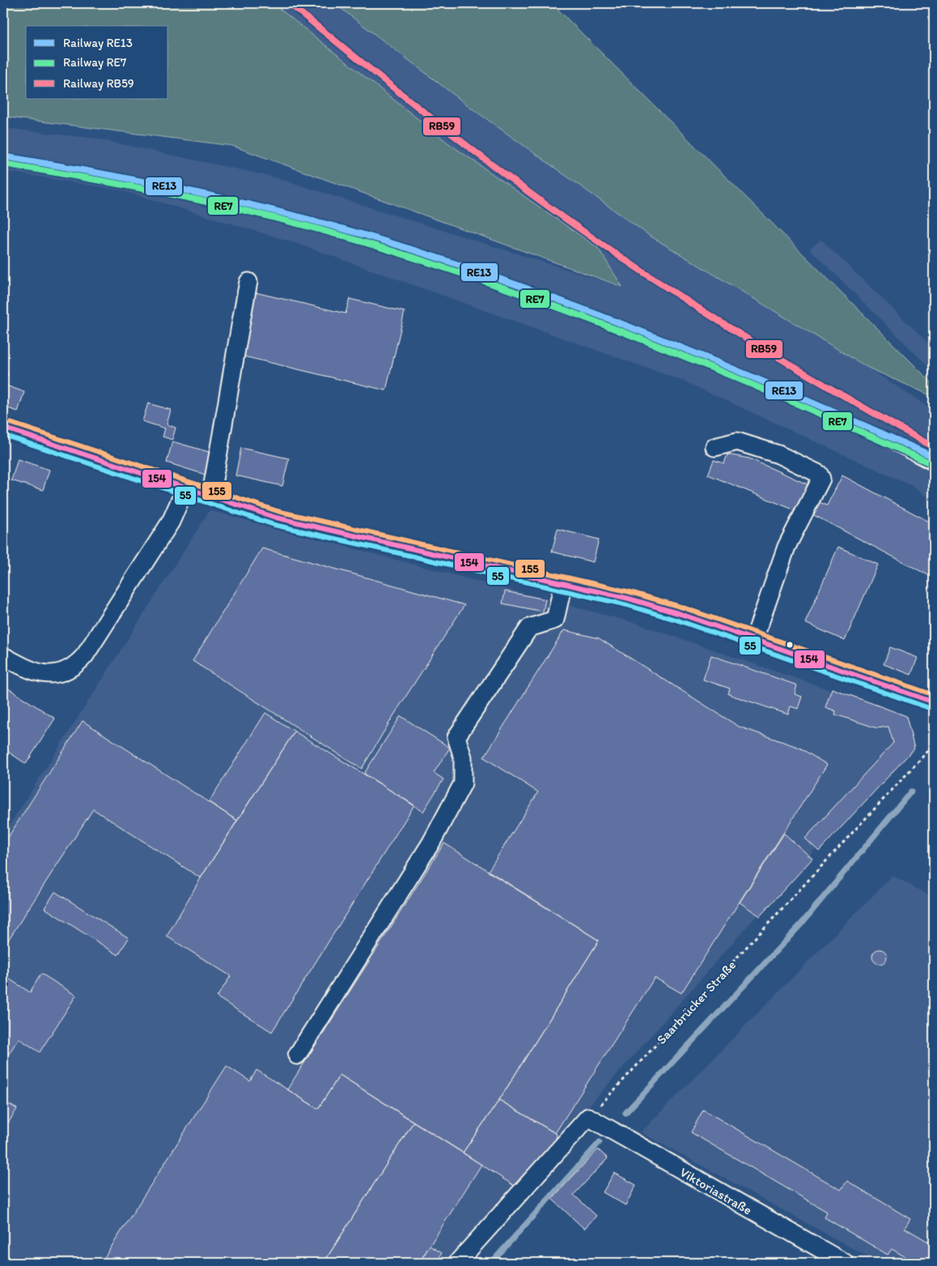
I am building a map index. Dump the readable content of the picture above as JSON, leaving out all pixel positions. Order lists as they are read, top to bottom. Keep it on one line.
{"streets":{"street":["Viktoriastraße"],"path":["Saarbrücker Straße"]},"crossings":[["Saarbrücker Straße","Viktoriastraße"]],"lines":["rail line RB59","rail line RE13","rail line RE7","transit line 155","transit line 154","transit line 55"],"legend":["Railway RE13","Railway RE7","Railway RB59"]}
